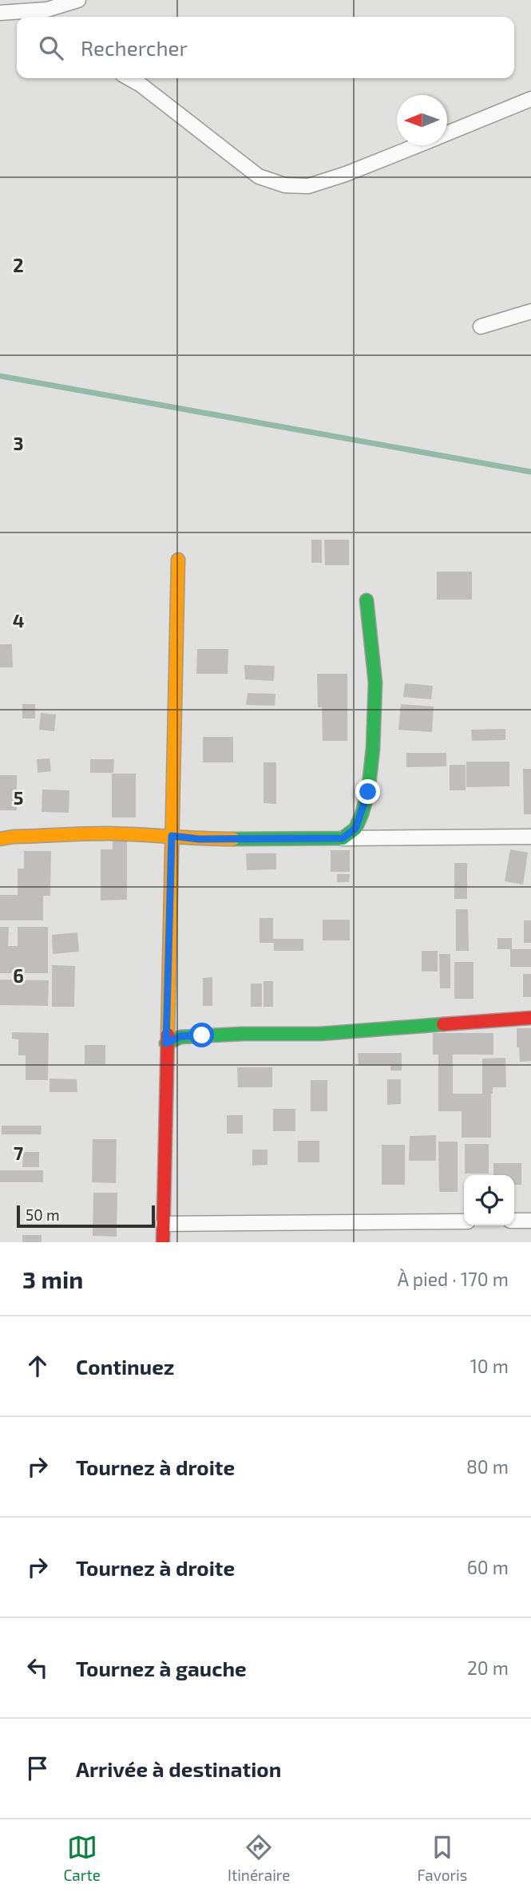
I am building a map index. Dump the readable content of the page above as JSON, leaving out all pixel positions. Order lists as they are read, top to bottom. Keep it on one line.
{"scale_bar":"50 m","north":"left","page":{"search":"Rechercher","scale":"50 m","heading":["3 min","À pied · 170 m"],"list":[["Continuez","10 m"],["Tournez à droite","80 m"],["Tournez à droite","60 m"],["Tournez à gauche","20 m"],"Arrivée à destination"],"nav":["Carte","Itinéraire","Favoris"]},"grid":{"rows":["2","3","4","5","6","7"]}}
